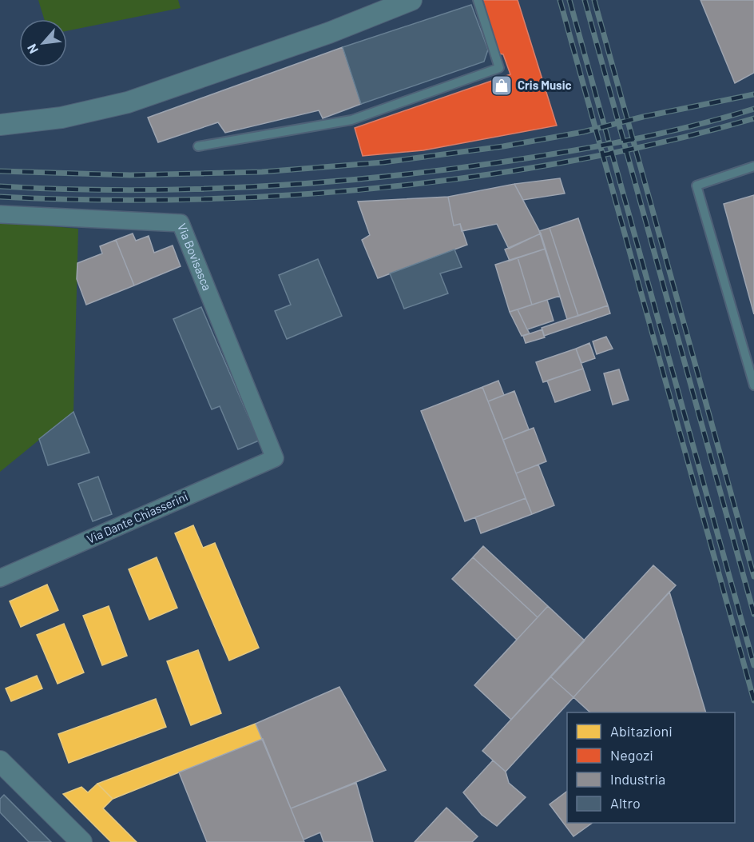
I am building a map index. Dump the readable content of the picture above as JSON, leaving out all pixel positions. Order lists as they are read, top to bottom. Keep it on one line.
{"streets":{"street":["Via Bovisasca","Via Dante Chiasserini"]},"crossings":[["Via Bovisasca","Via Dante Chiasserini"]],"places":{"shop":["Cris Music"]},"legend":["Abitazioni","Negozi","Industria","Altro"],"north":"bottom left"}
